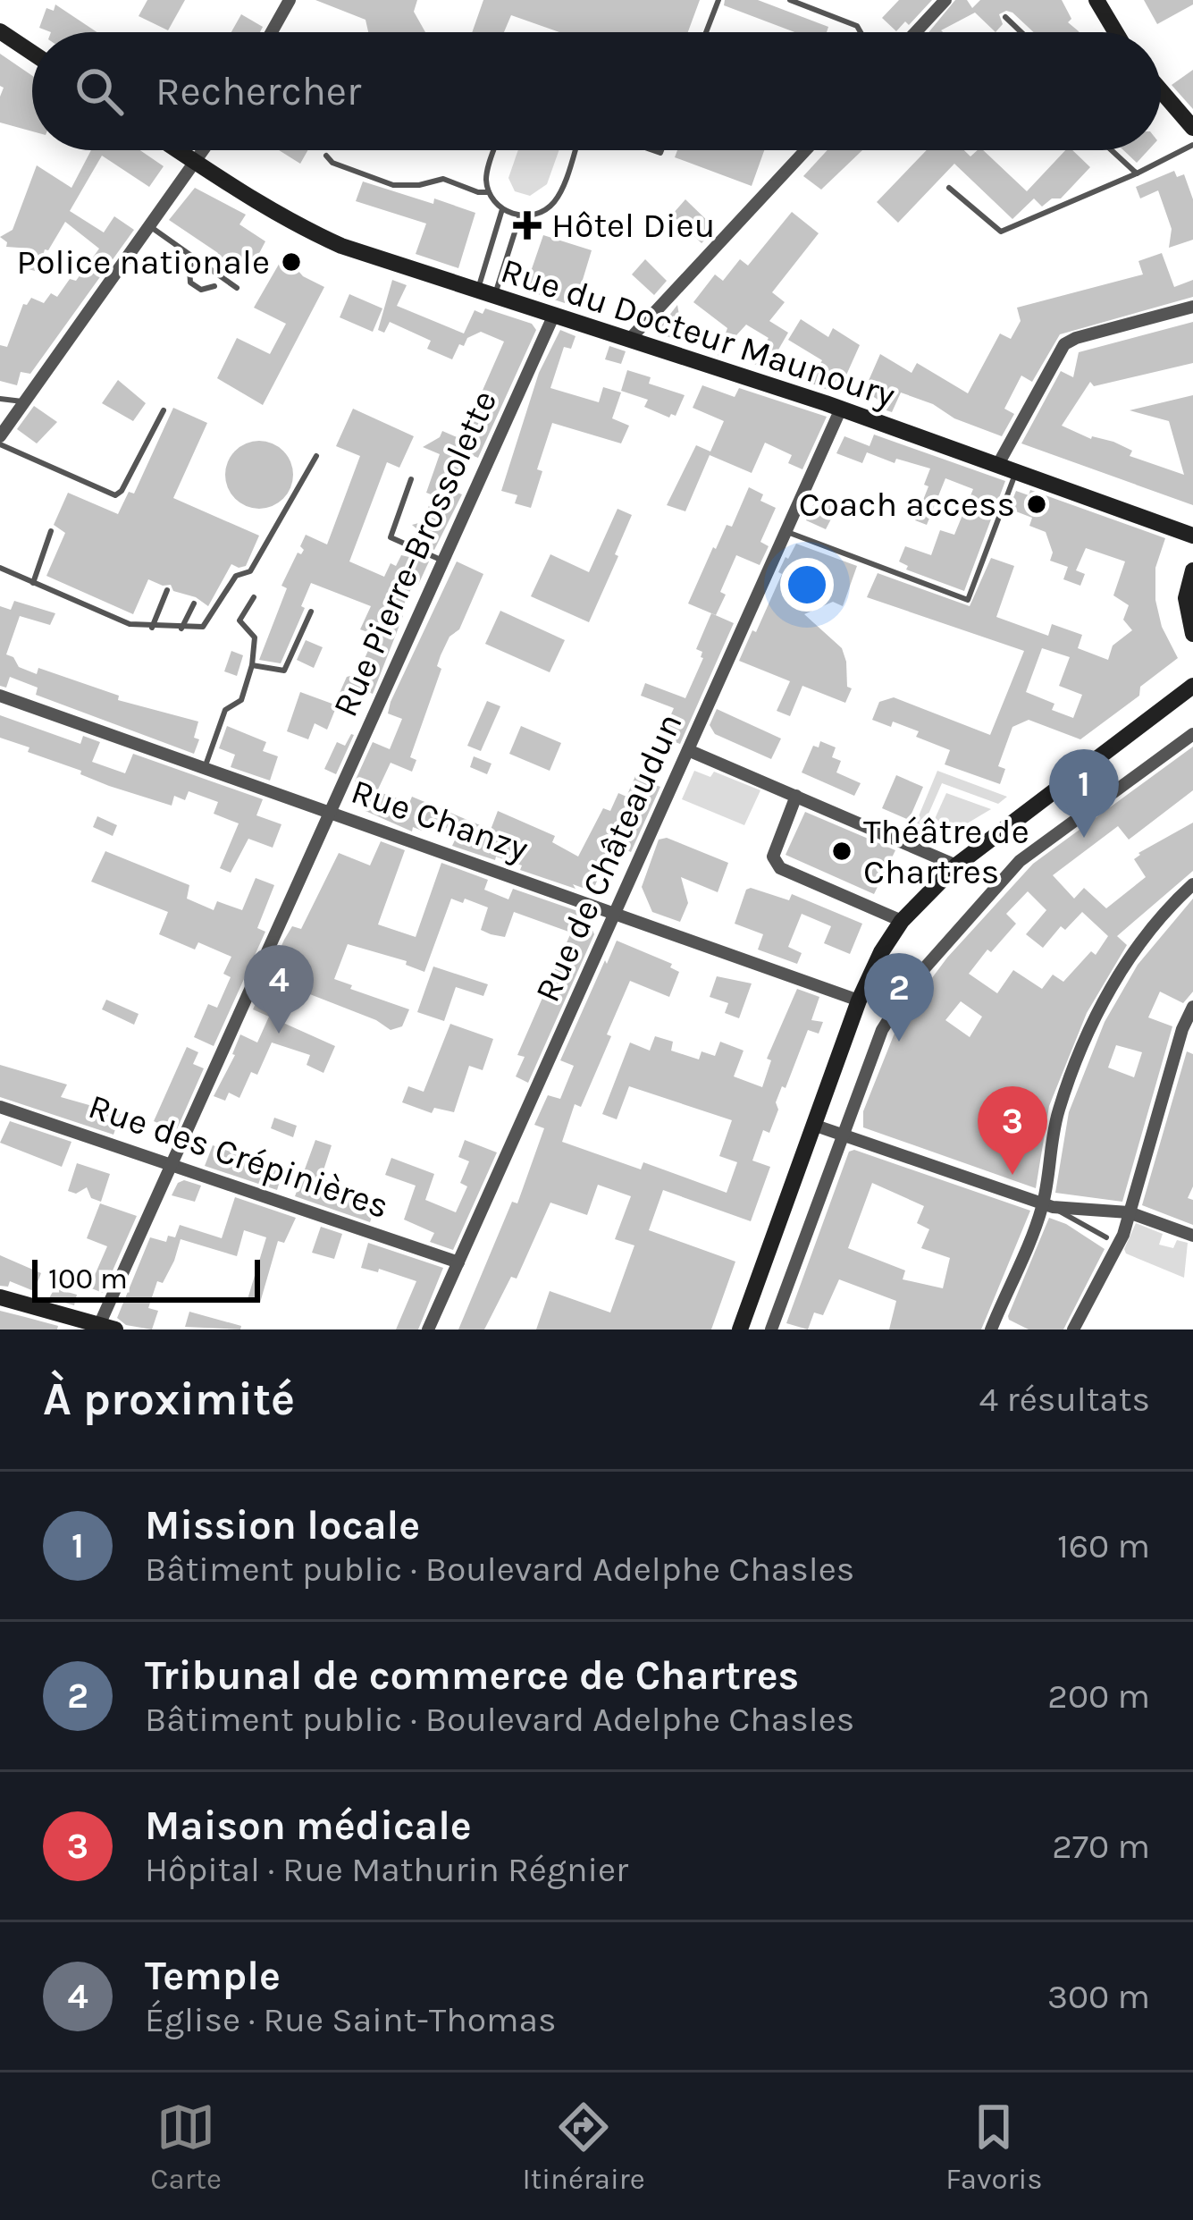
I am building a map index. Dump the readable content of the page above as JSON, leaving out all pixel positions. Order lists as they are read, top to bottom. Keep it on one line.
{"streets":{"main road":["Rue du Docteur Maunoury"],"street":["Rue Pierre-Brossolette","Rue Chanzy","Rue de Châteaudun","Rue des Crépinières"]},"crossings":[["Rue du Docteur Maunoury","Rue Pierre-Brossolette"],["Rue du Docteur Maunoury","Rue de Châteaudun"],["Rue Pierre-Brossolette","Rue Chanzy"],["Rue Pierre-Brossolette","Rue des Crépinières"],["Rue Chanzy","Rue de Châteaudun"],["Rue de Châteaudun","Rue des Crépinières"]],"places":{"health":["Hôtel Dieu"],"other":["Police nationale","Coach access","Théâtre de Chartres"]},"scale_bar":"100 m","page":{"search":"Rechercher","pins":["1","4","2","3"],"scale":"100 m","heading":["À proximité","4 résultats"],"list":[{"mark":"1","name":"Mission locale","note":"Bâtiment public · Boulevard Adelphe Chasles","value":"160 m"},{"mark":"2","name":"Tribunal de commerce de Chartres","note":"Bâtiment public · Boulevard Adelphe Chasles","value":"200 m"},{"mark":"3","name":"Maison médicale","note":"Hôpital · Rue Mathurin Régnier","value":"270 m"},{"mark":"4","name":"Temple","note":"Église · Rue Saint-Thomas","value":"300 m"}],"nav":["Carte","Itinéraire","Favoris"]}}
